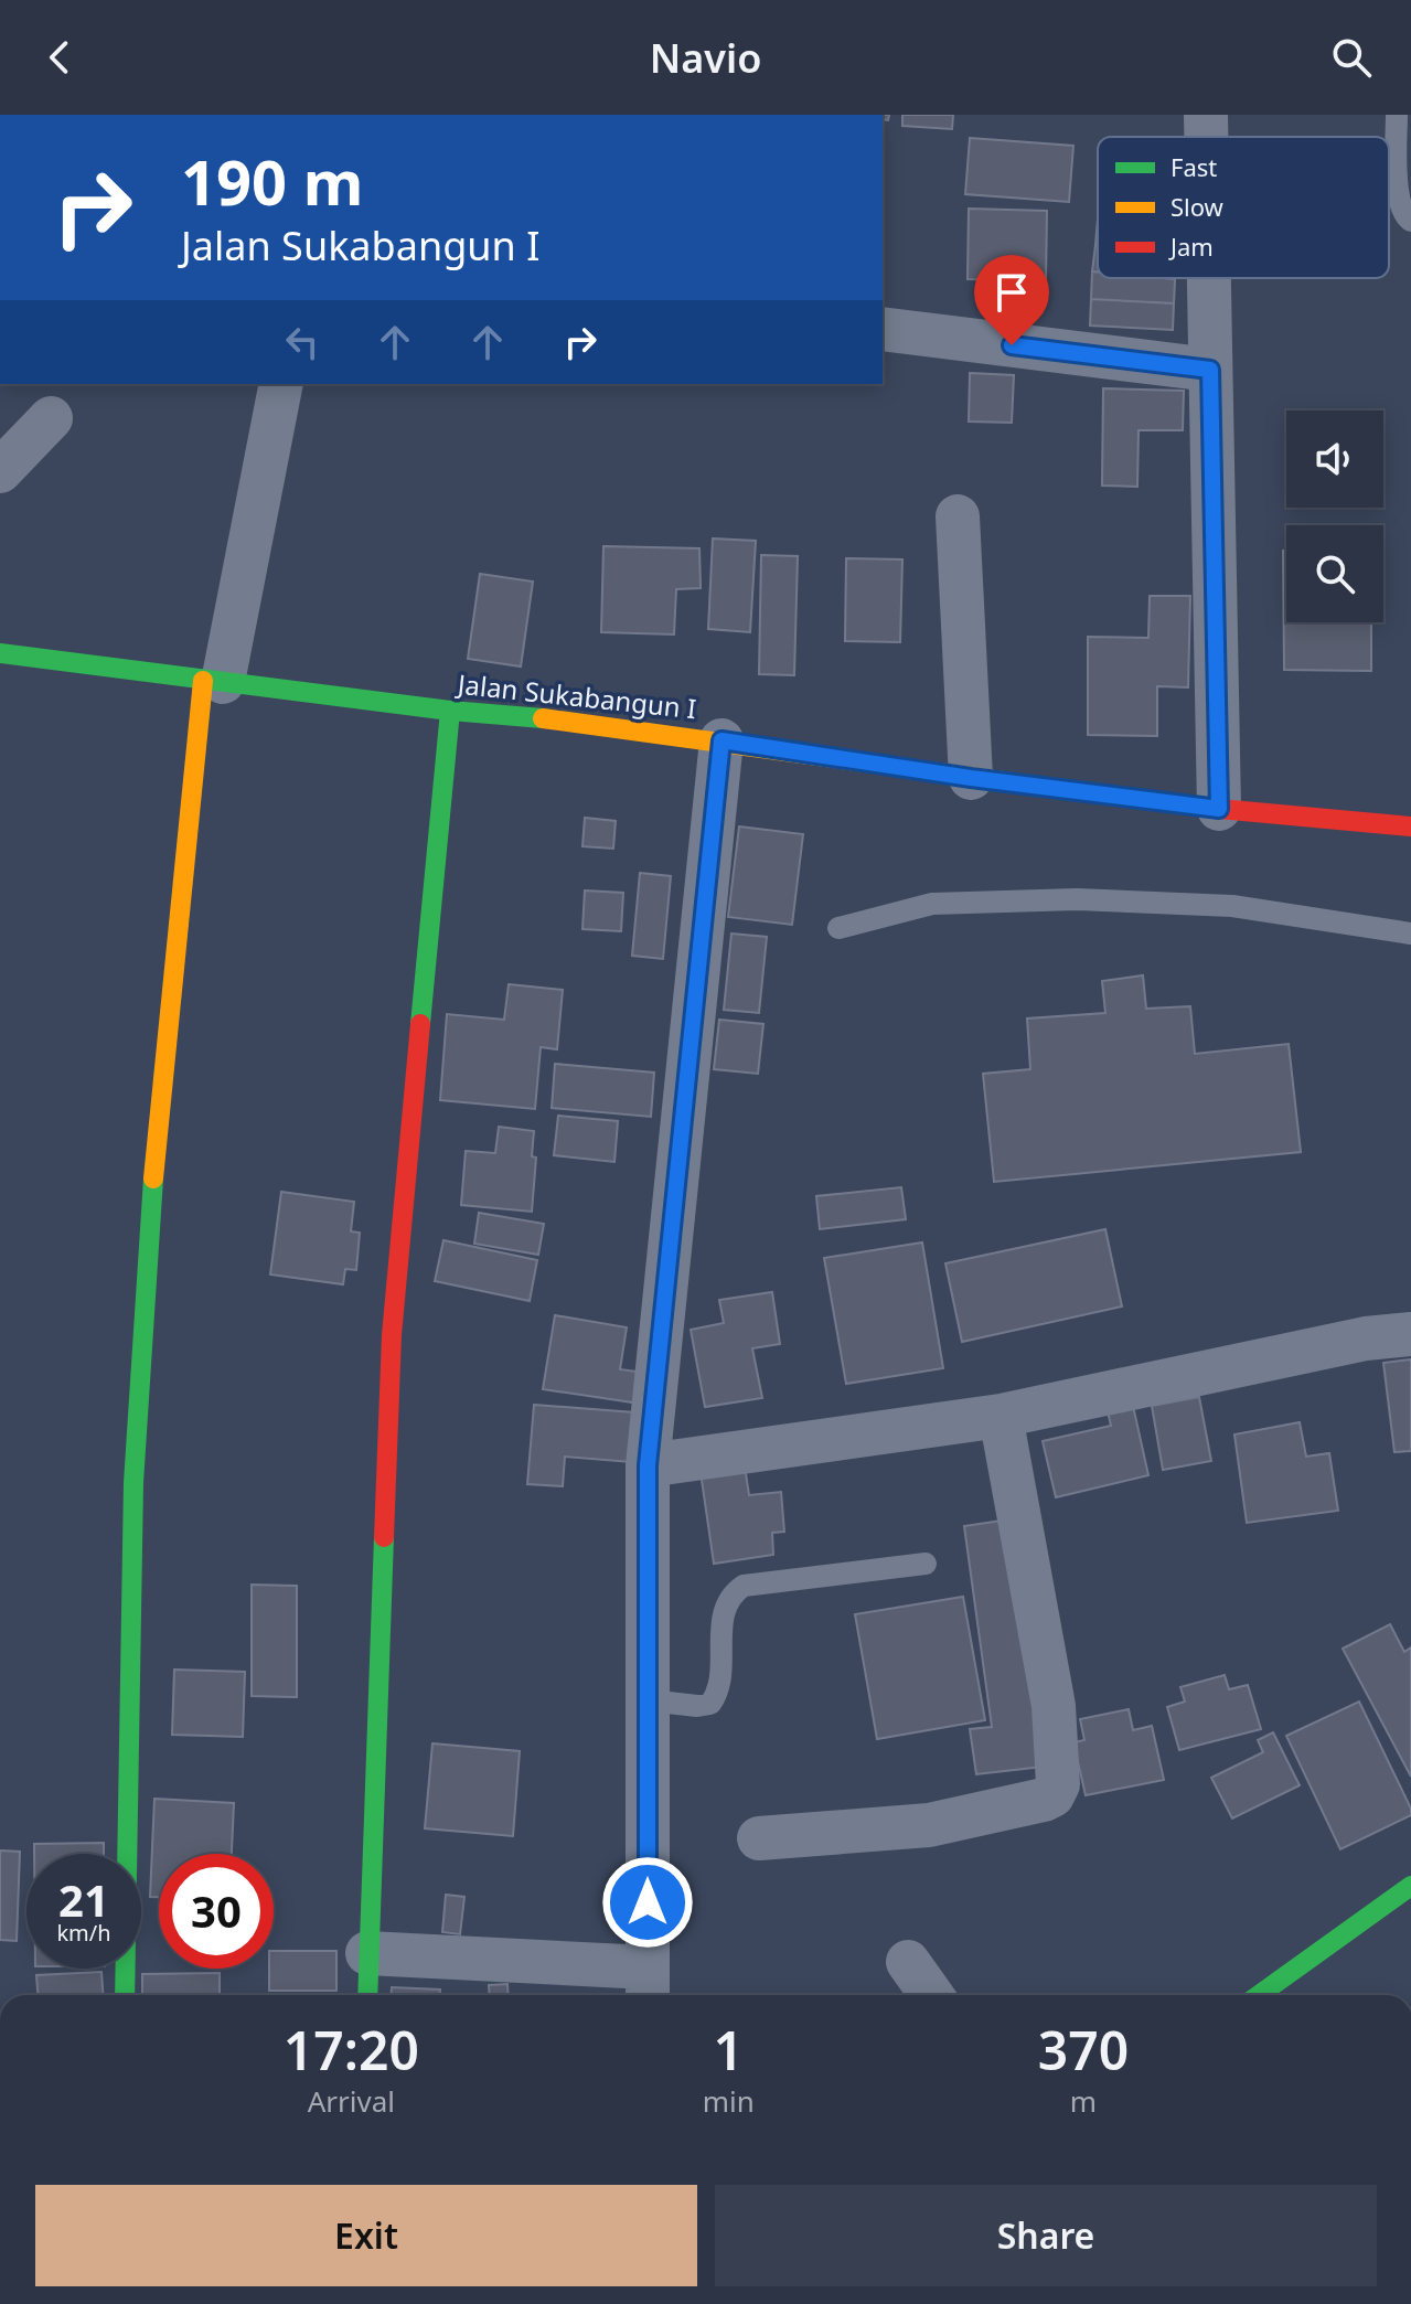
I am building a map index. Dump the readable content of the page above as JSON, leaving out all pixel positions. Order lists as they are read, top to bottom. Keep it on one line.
{"streets":{"street":["Jalan Sukabangun I"]},"legend":["Fast","Slow","Jam"],"page":{"header":"Navio","turn":["190 m","Jalan Sukabangun I"],"speed":"21 km/h","limit":"30","eta":["17:20","Arrival","1","min","370","m"],"buttons":["Exit","Share"]}}
